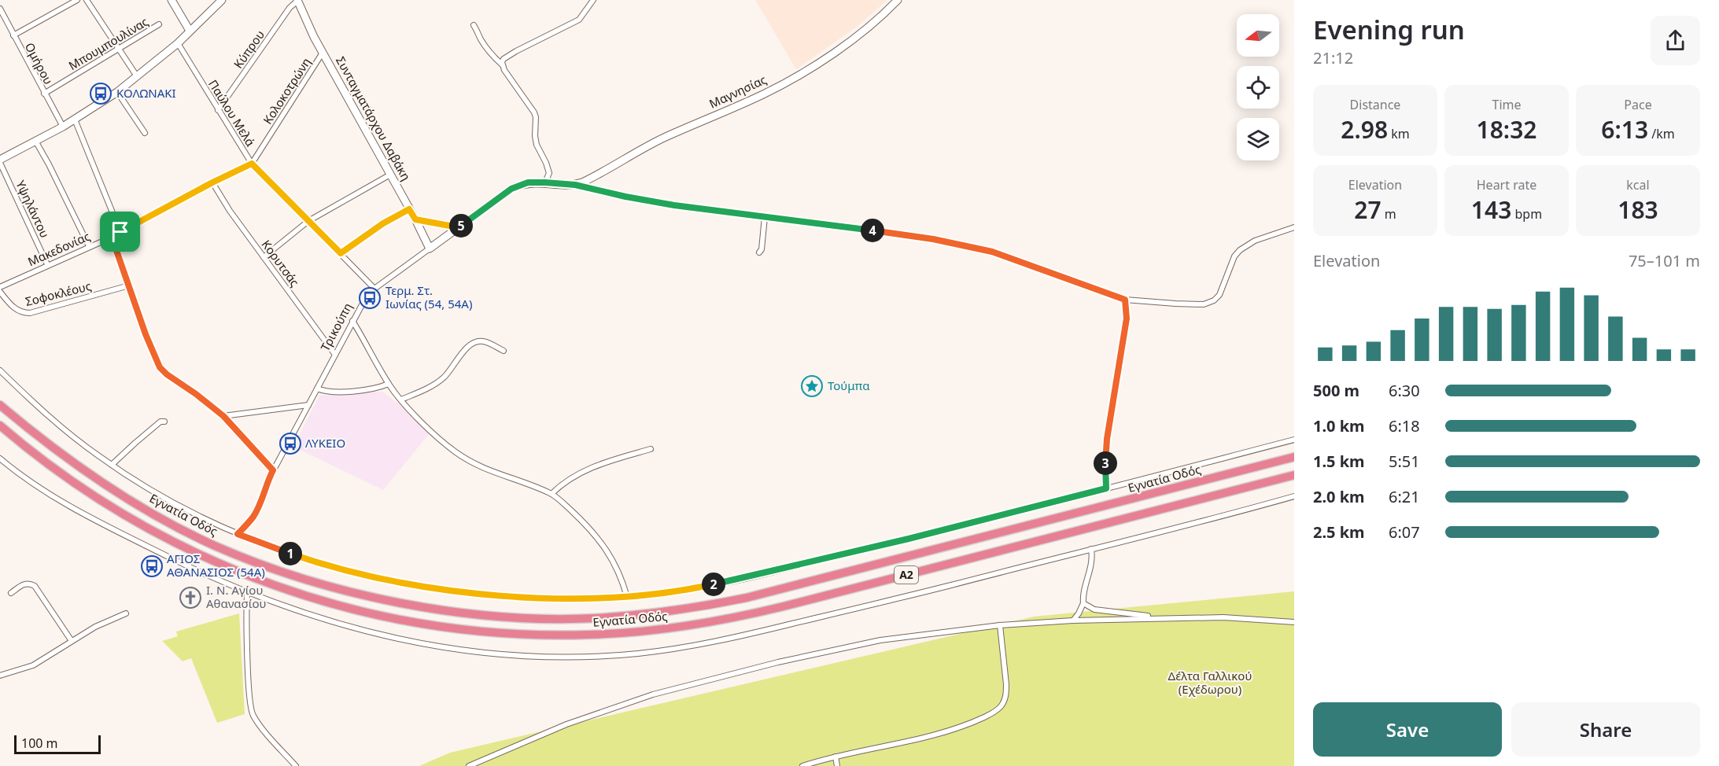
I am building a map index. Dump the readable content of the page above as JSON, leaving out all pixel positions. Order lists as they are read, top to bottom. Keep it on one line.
{"streets":{"highway":["Εγνατία Οδός","Α2"],"street":["Μπουμπουλίνας","Κύπρου","Ομήρου","Κολοκοτρώνη","Μαγνησίας","Παύλου Μελά","Συνταγματάρχου Δαβάκη","Υψηλάντου","Μακεδονίας","Κορυτσάς","Σοφοκλέους","Τρικούπη"]},"crossings":[["Μπουμπουλίνας","Ομήρου"],["Κύπρου","Παύλου Μελά"],["Κύπρου","Συνταγματάρχου Δαβάκη"],["Κολοκοτρώνη","Παύλου Μελά"],["Κολοκοτρώνη","Συνταγματάρχου Δαβάκη"],["Κολοκοτρώνη","Μακεδονίας"],["Μαγνησίας","Τρικούπη"],["Παύλου Μελά","Μακεδονίας"],["Παύλου Μελά","Τρικούπη"],["Συνταγματάρχου Δαβάκη","Τρικούπη"],["Υψηλάντου","Μακεδονίας"],["Μακεδονίας","Κορυτσάς"],["Κορυτσάς","Τρικούπη"]],"parks":["Δέλτα Γαλλικού (Εχέδωρου)"],"places":{"bus stop":["ΚΟΛΩΝΑΚΙ","Τερμ. Στ. Ιωνίας (54, 54Α)","ΛΥΚΕΙΟ","ΑΓΙΟΣ ΑΘΑΝΑΣΙΟΣ (54Α)"],"place":["Τούμπα"],"church":["Ι. Ν. Αγίου Αθανασίου"]},"scale_bar":"100 m","north":"left","page":{"heading":["Evening run","21:12"],"stats":[["Distance","2.98 km"],["Time","18:32"],["Pace","6:13 /km"],["Elevation","27 m"],["Heart rate","143 bpm"],["kcal","183"]],"pins":["5","4","3","1","2"],"chart":["Elevation","75–101 m"],"list":[{"name":"500 m","note":"6:30"},{"name":"1.0 km","note":"6:18"},{"name":"1.5 km","note":"5:51"},{"name":"2.0 km","note":"6:21"},{"name":"2.5 km","note":"6:07"}],"buttons":["Save","Share"],"scale":"100 m"}}
